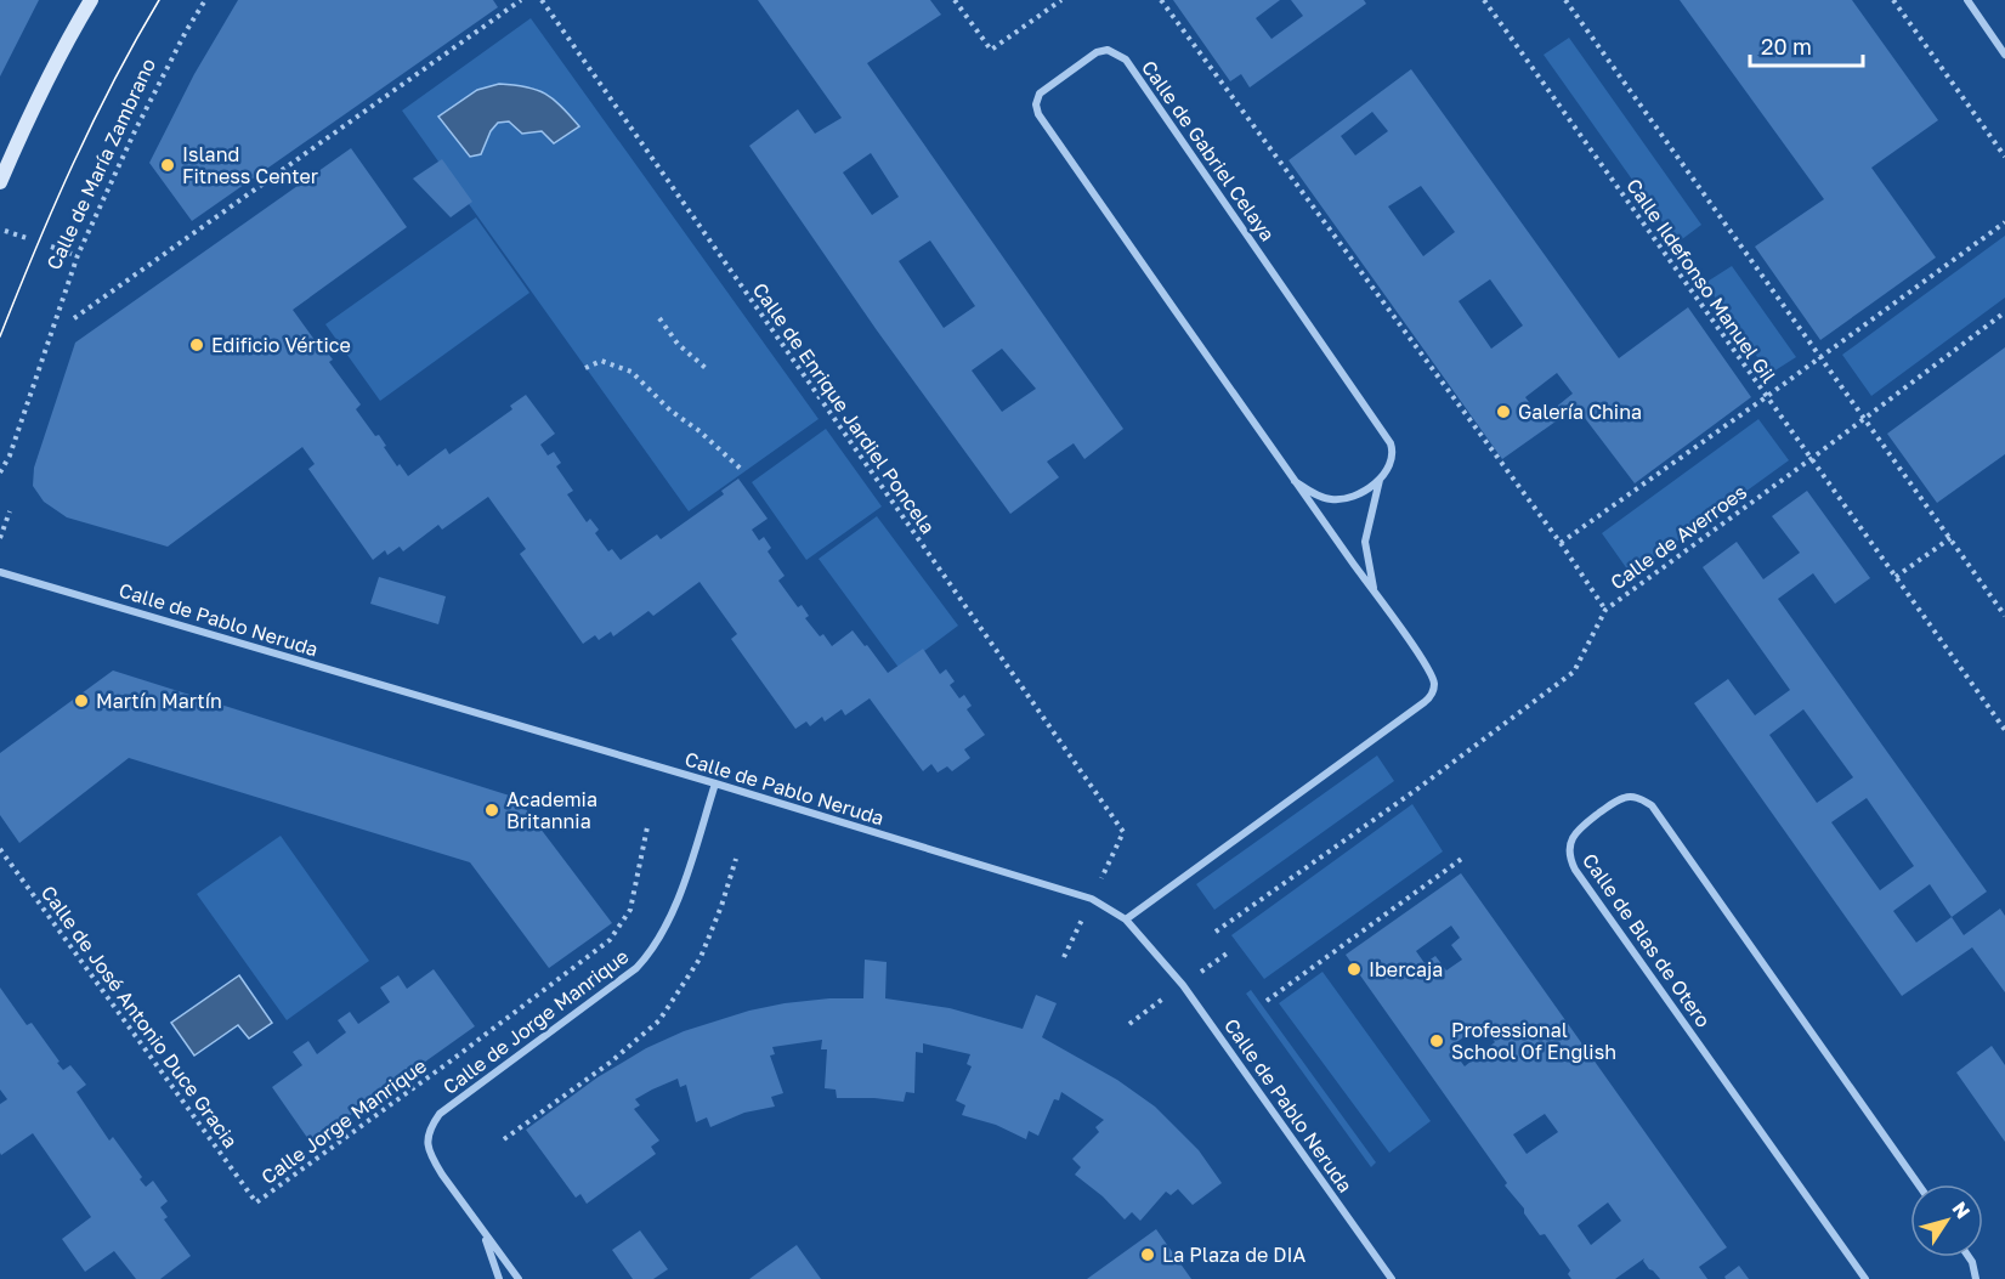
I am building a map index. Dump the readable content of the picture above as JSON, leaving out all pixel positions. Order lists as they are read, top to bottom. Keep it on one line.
{"streets":{"street":["Calle de Gabriel Celaya","Calle de Pablo Neruda","Calle de Blas de Otero","Calle de Jorge Manrique"],"path":["Calle de María Zambrano","Calle Ildefonso Manuel Gil","Calle de Enrique Jardiel Poncela","Calle de Averroes","Calle de José Antonio Duce Gracia","Calle Jorge Manrique"]},"crossings":[["Calle de Gabriel Celaya","Calle de Pablo Neruda"],["Calle Ildefonso Manuel Gil","Calle de Averroes"],["Calle de Pablo Neruda","Calle de Jorge Manrique"],["Calle de José Antonio Duce Gracia","Calle Jorge Manrique"],["Calle de Jorge Manrique","Calle Jorge Manrique"]],"places":["Island Fitness Center","Edificio Vértice","Galería China","Martín Martín","Academia Britannia","Ibercaja","Professional School Of English","La Plaza de DIA"],"scale_bar":"20 m","north":"top right"}
